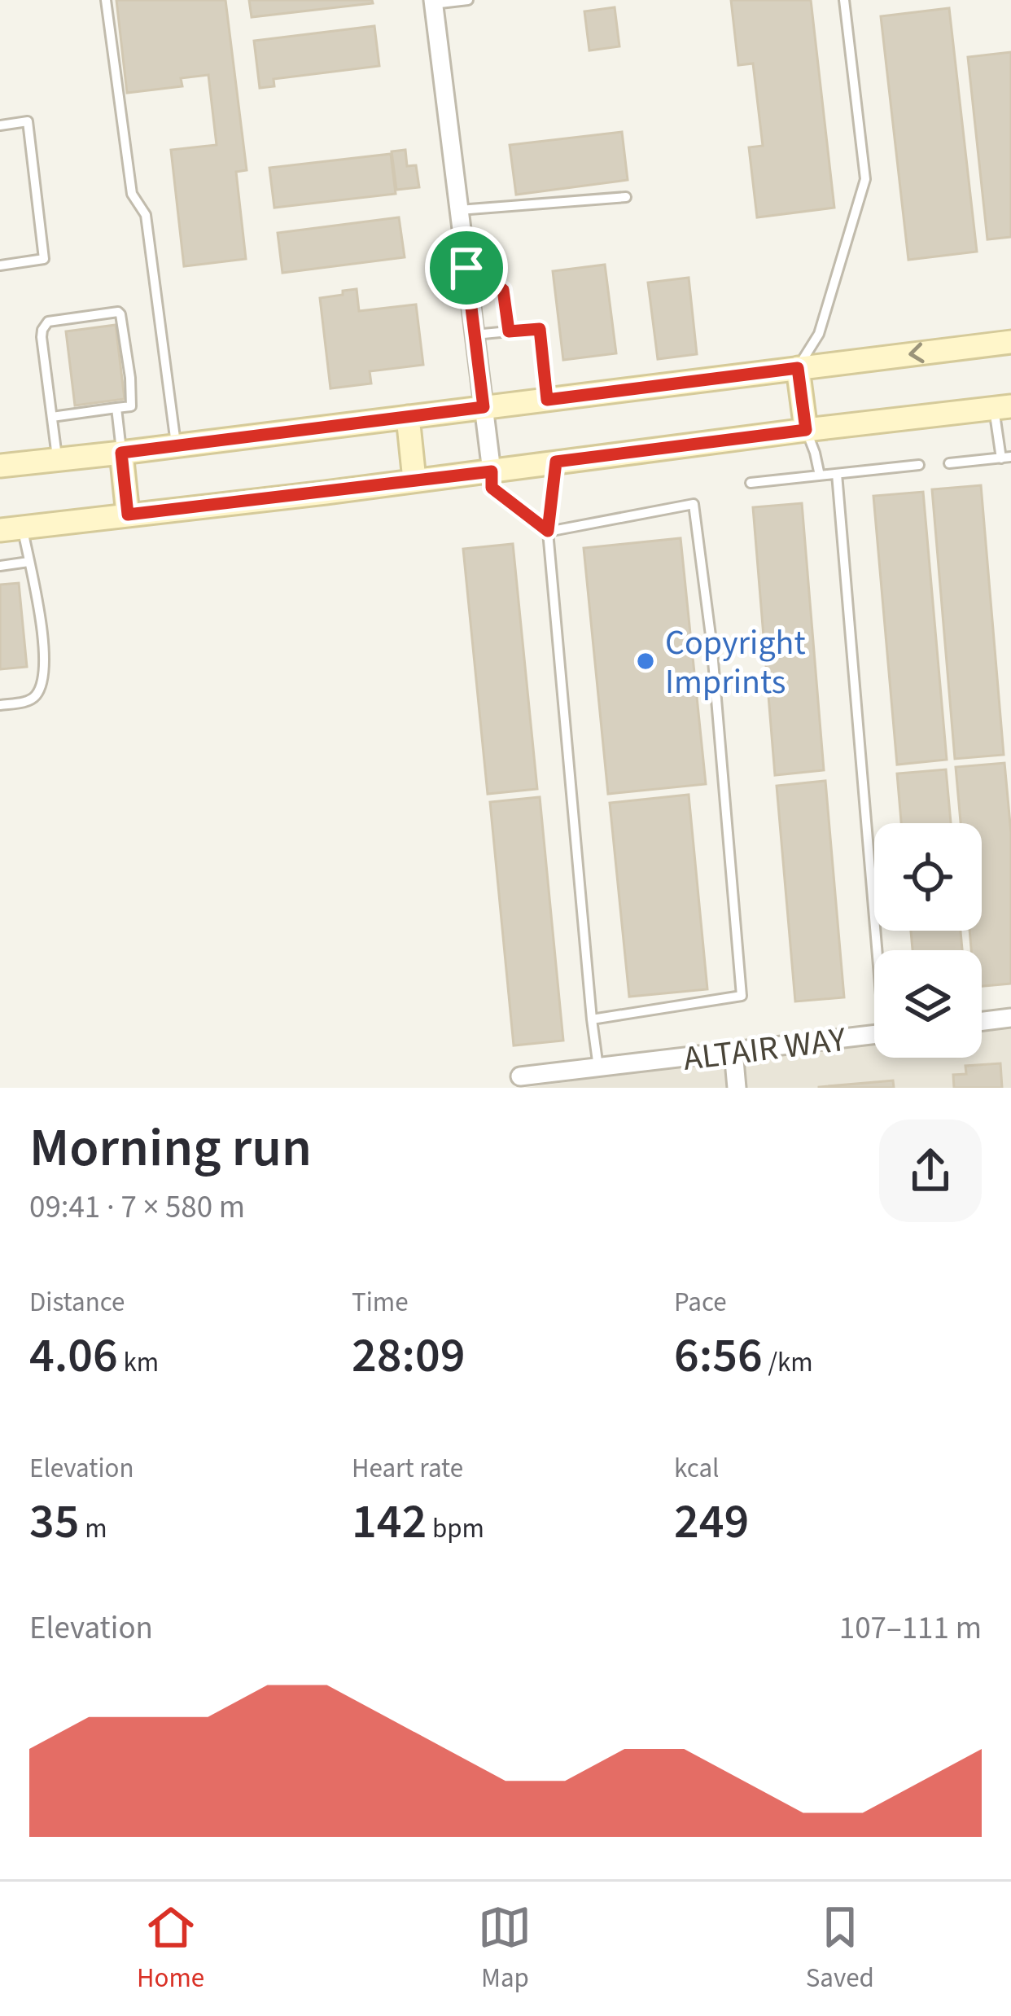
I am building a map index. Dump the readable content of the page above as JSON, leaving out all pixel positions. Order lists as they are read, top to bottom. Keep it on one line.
{"streets":{"street":["ALTAIR WAY"]},"places":["Copyright Imprints"],"page":{"heading":["Morning run","09:41 · 7 × 580 m"],"stats":[["Distance","4.06 km"],["Time","28:09"],["Pace","6:56 /km"],["Elevation","35 m"],["Heart rate","142 bpm"],["kcal","249"]],"chart":["Elevation","107–111 m"],"tabs":["Home","Map","Saved"]}}
